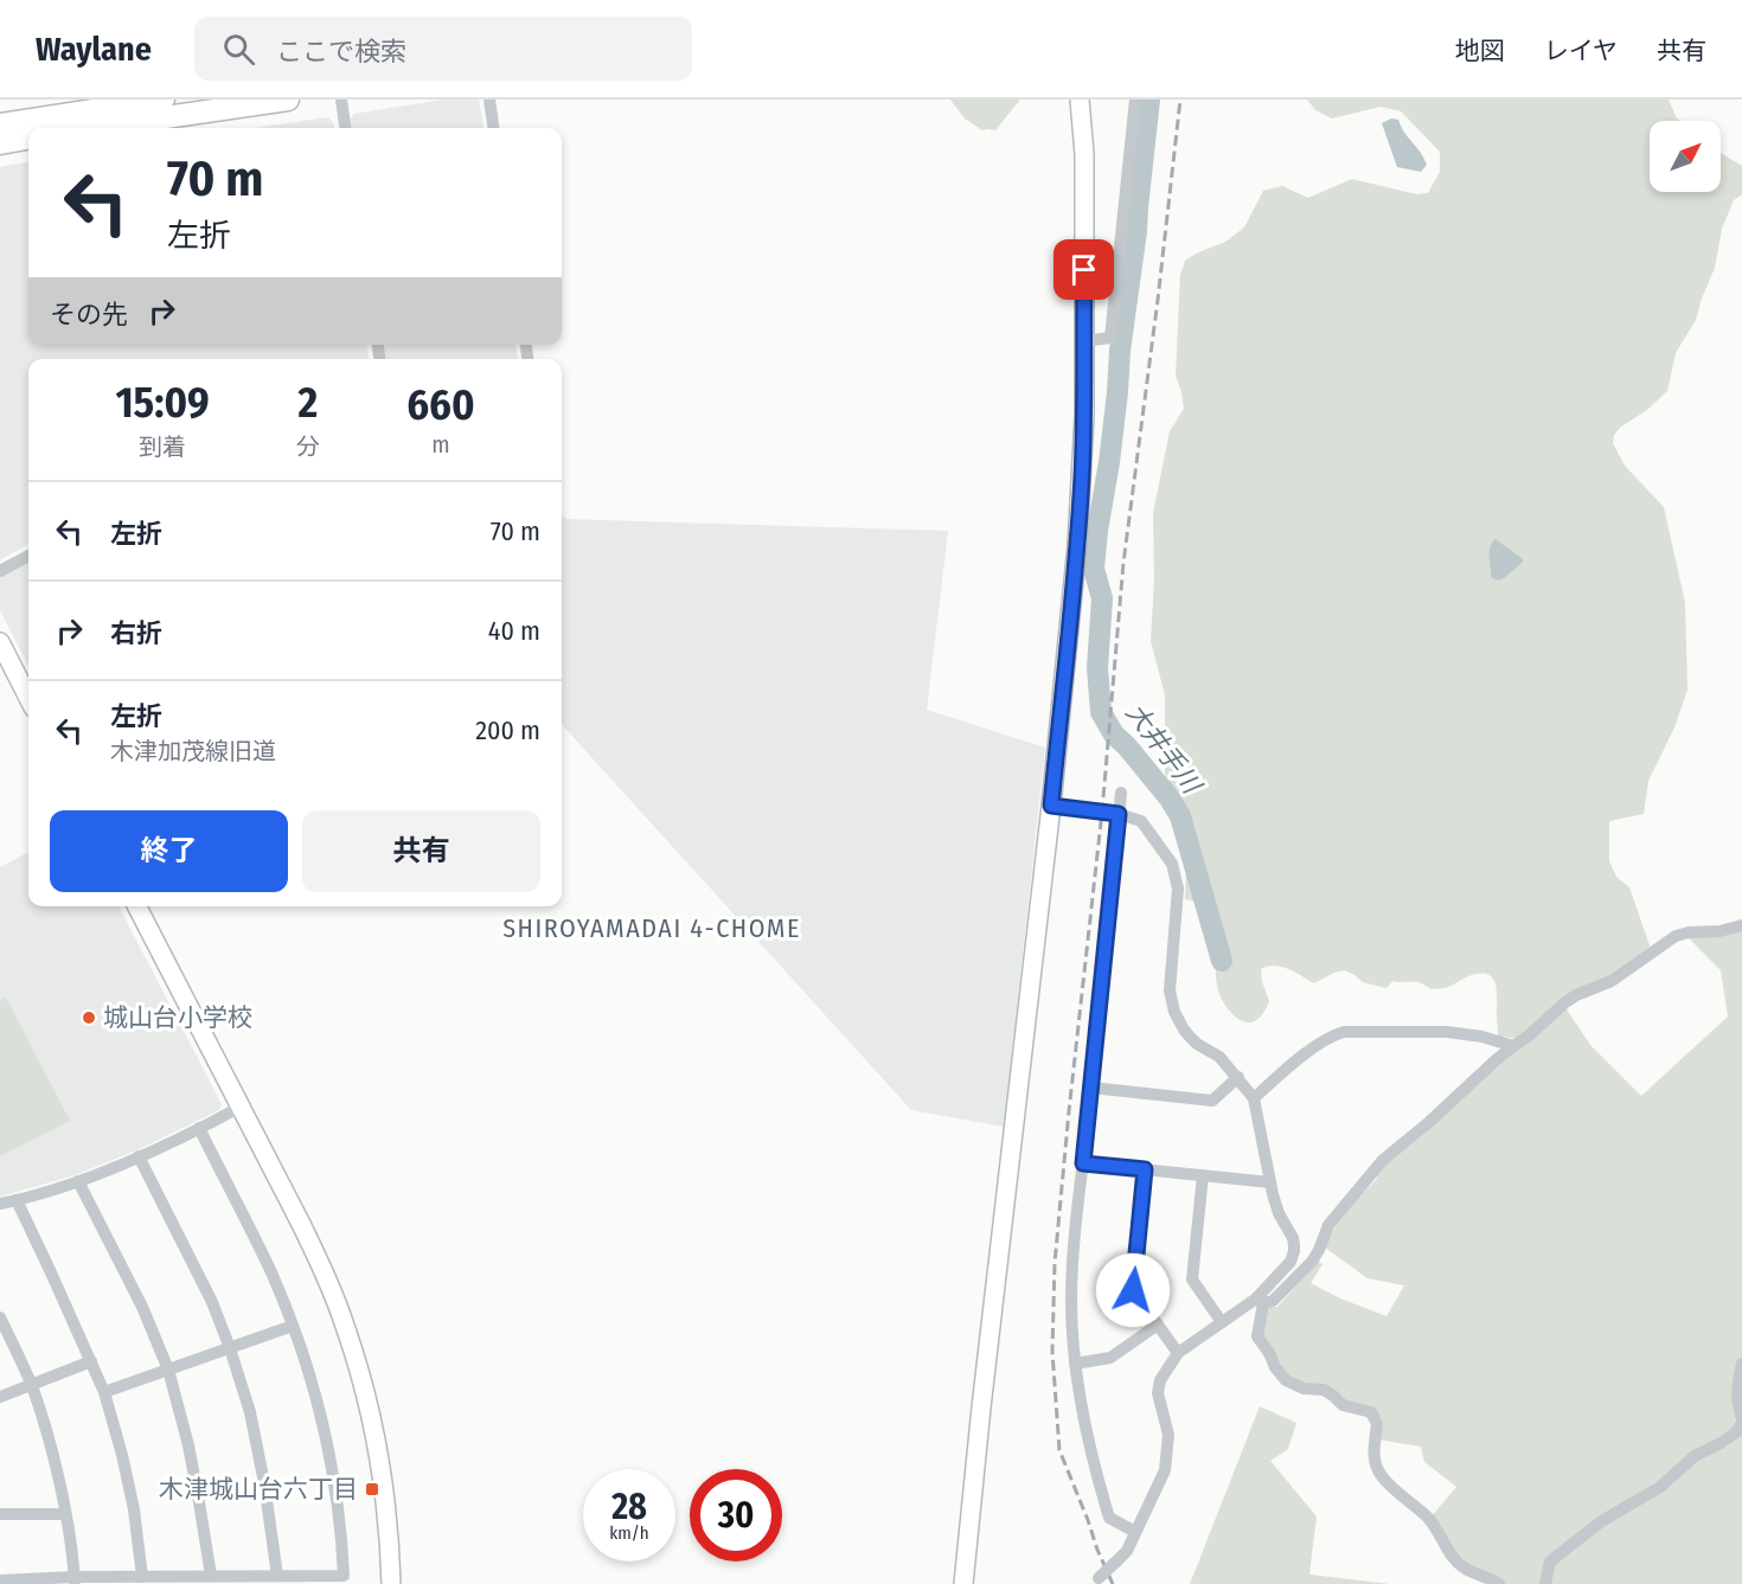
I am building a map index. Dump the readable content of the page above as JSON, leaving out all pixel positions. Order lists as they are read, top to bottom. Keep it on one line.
{"districts":["SHIROYAMADAI 4-CHOME"],"water":["大井手川"],"places":{"other":["城山台小学校"],"transit":["木津城山台六丁目"]},"north":"top right","page":{"header":"Waylane","search":"ここで検索","nav":["地図","レイヤ","共有"],"turn":["70 m","左折"],"then":"その先","eta":["15:09","到着","2","分","660","m"],"list":[{"name":"左折","value":"70 m"},{"name":"右折","value":"40 m"},{"name":"左折","note":"木津加茂線旧道","value":"200 m"}],"buttons":["終了","共有"],"speed":"28 km/h","limit":"30"}}
